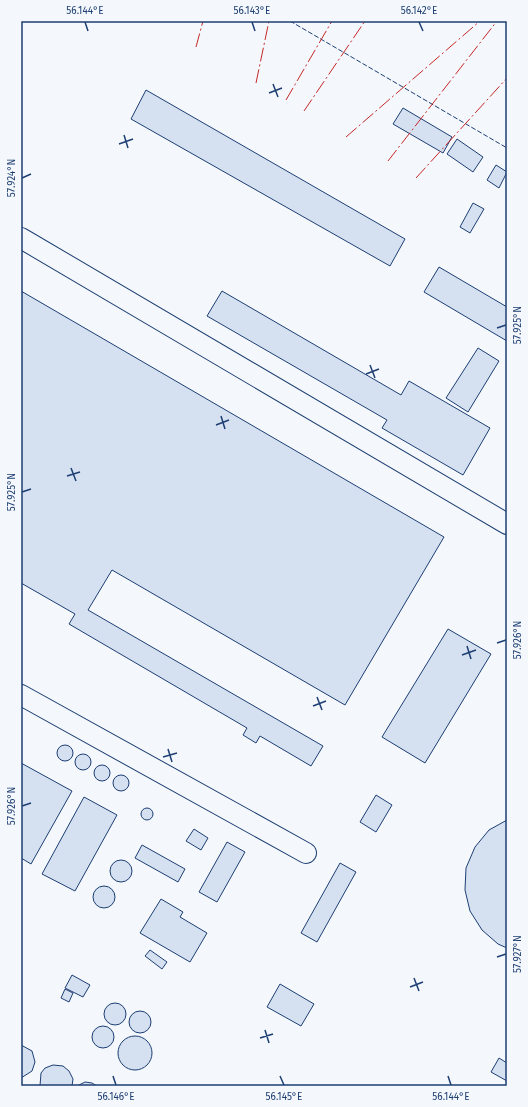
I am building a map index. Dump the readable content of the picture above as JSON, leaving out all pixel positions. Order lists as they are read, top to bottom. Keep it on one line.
{"coordinates":["56.144°E","56.143°E","56.142°E","57.924°N","57.925°N","57.926°N","57.927°N","56.146°E","56.145°E"]}
